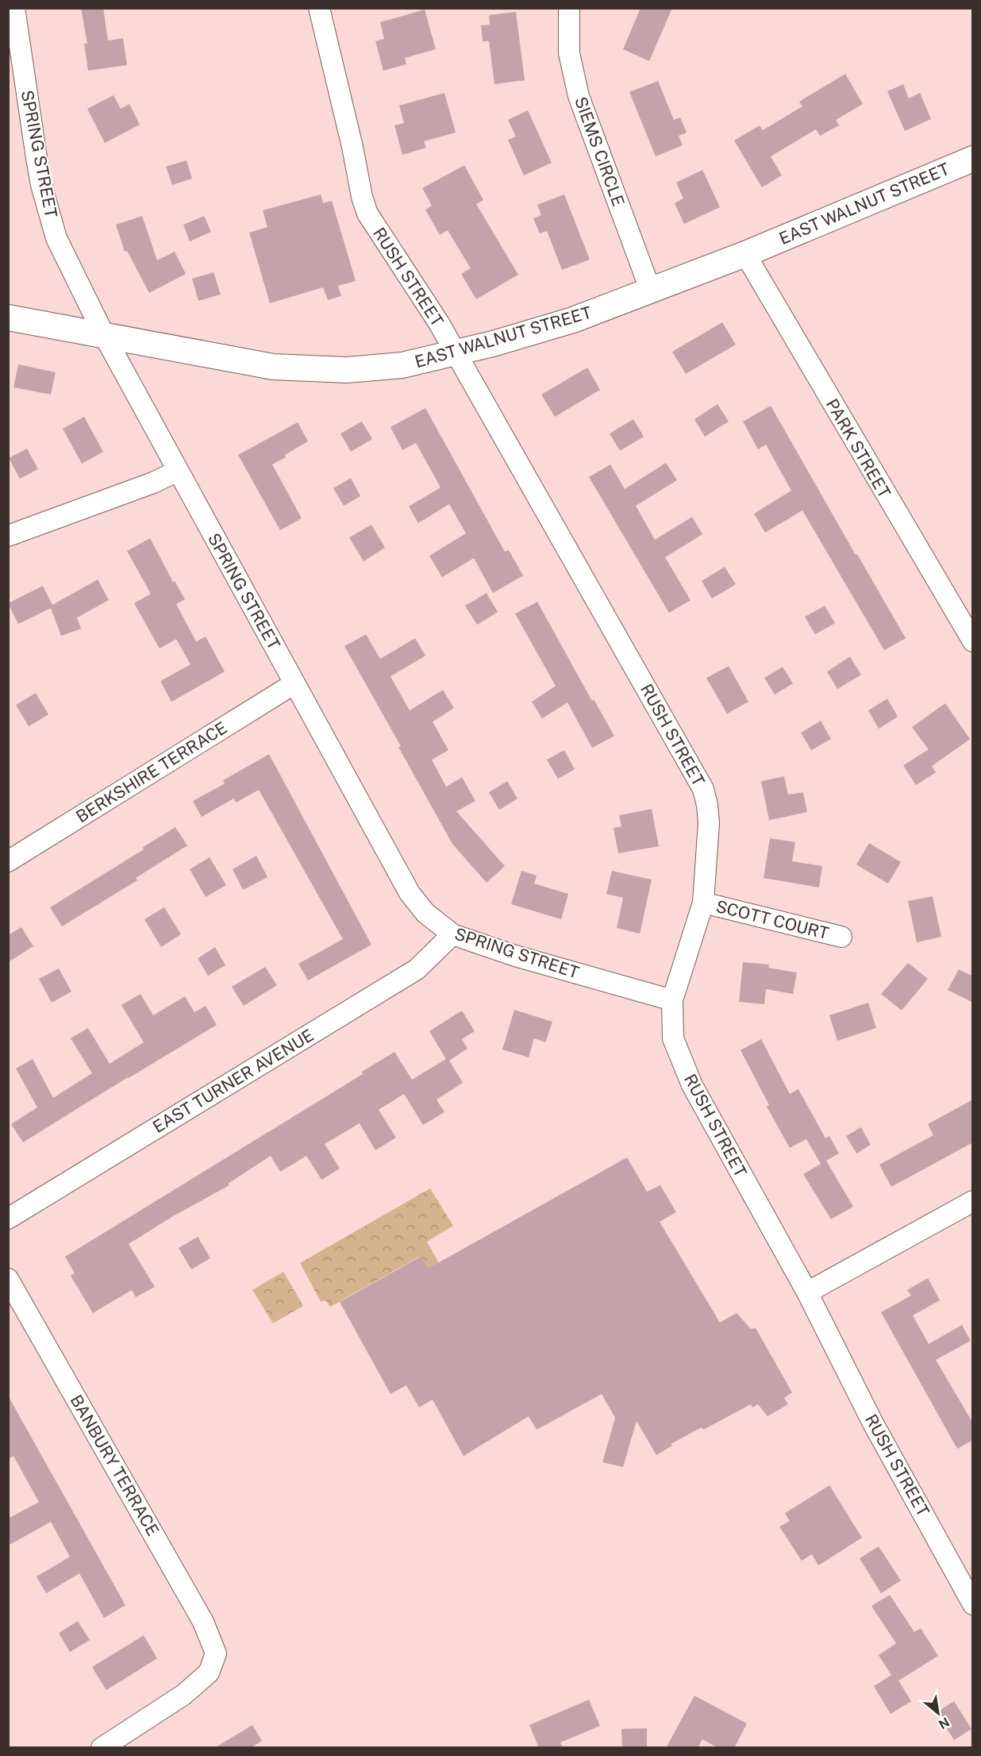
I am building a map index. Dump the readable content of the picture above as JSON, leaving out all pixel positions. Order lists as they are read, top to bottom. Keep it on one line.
{"streets":{"street":["SIEMS CIRCLE","SPRING STREET","EAST WALNUT STREET","RUSH STREET","PARK STREET","BERKSHIRE TERRACE","SCOTT COURT","EAST TURNER AVENUE","BANBURY TERRACE"]},"crossings":[["SIEMS CIRCLE","EAST WALNUT STREET"],["SPRING STREET","EAST WALNUT STREET"],["SPRING STREET","RUSH STREET"],["SPRING STREET","BERKSHIRE TERRACE"],["SPRING STREET","EAST TURNER AVENUE"],["EAST WALNUT STREET","RUSH STREET"],["EAST WALNUT STREET","PARK STREET"],["RUSH STREET","SCOTT COURT"]],"north":"bottom right"}
